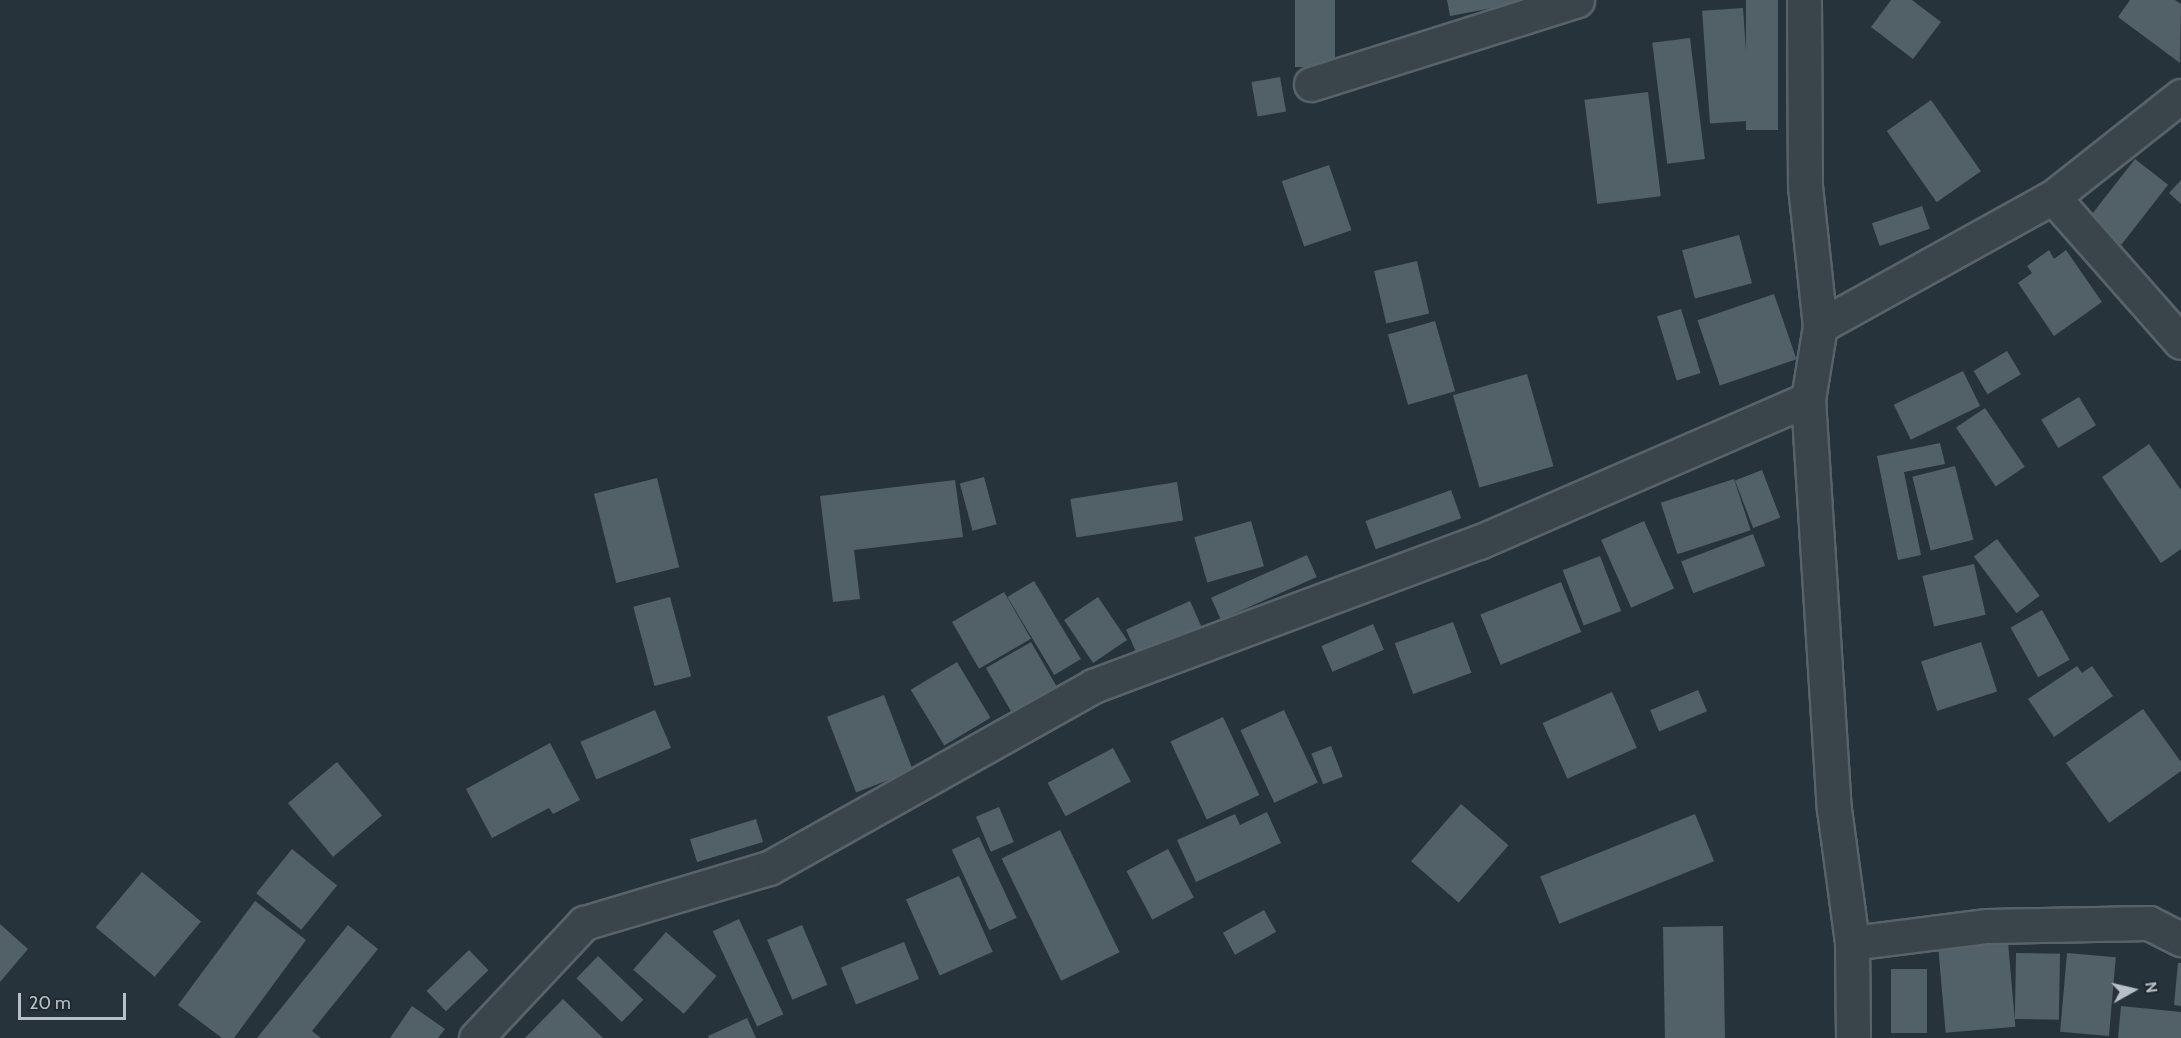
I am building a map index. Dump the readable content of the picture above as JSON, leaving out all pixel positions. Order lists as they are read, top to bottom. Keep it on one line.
{"scale_bar":"20 m","north":"right"}
